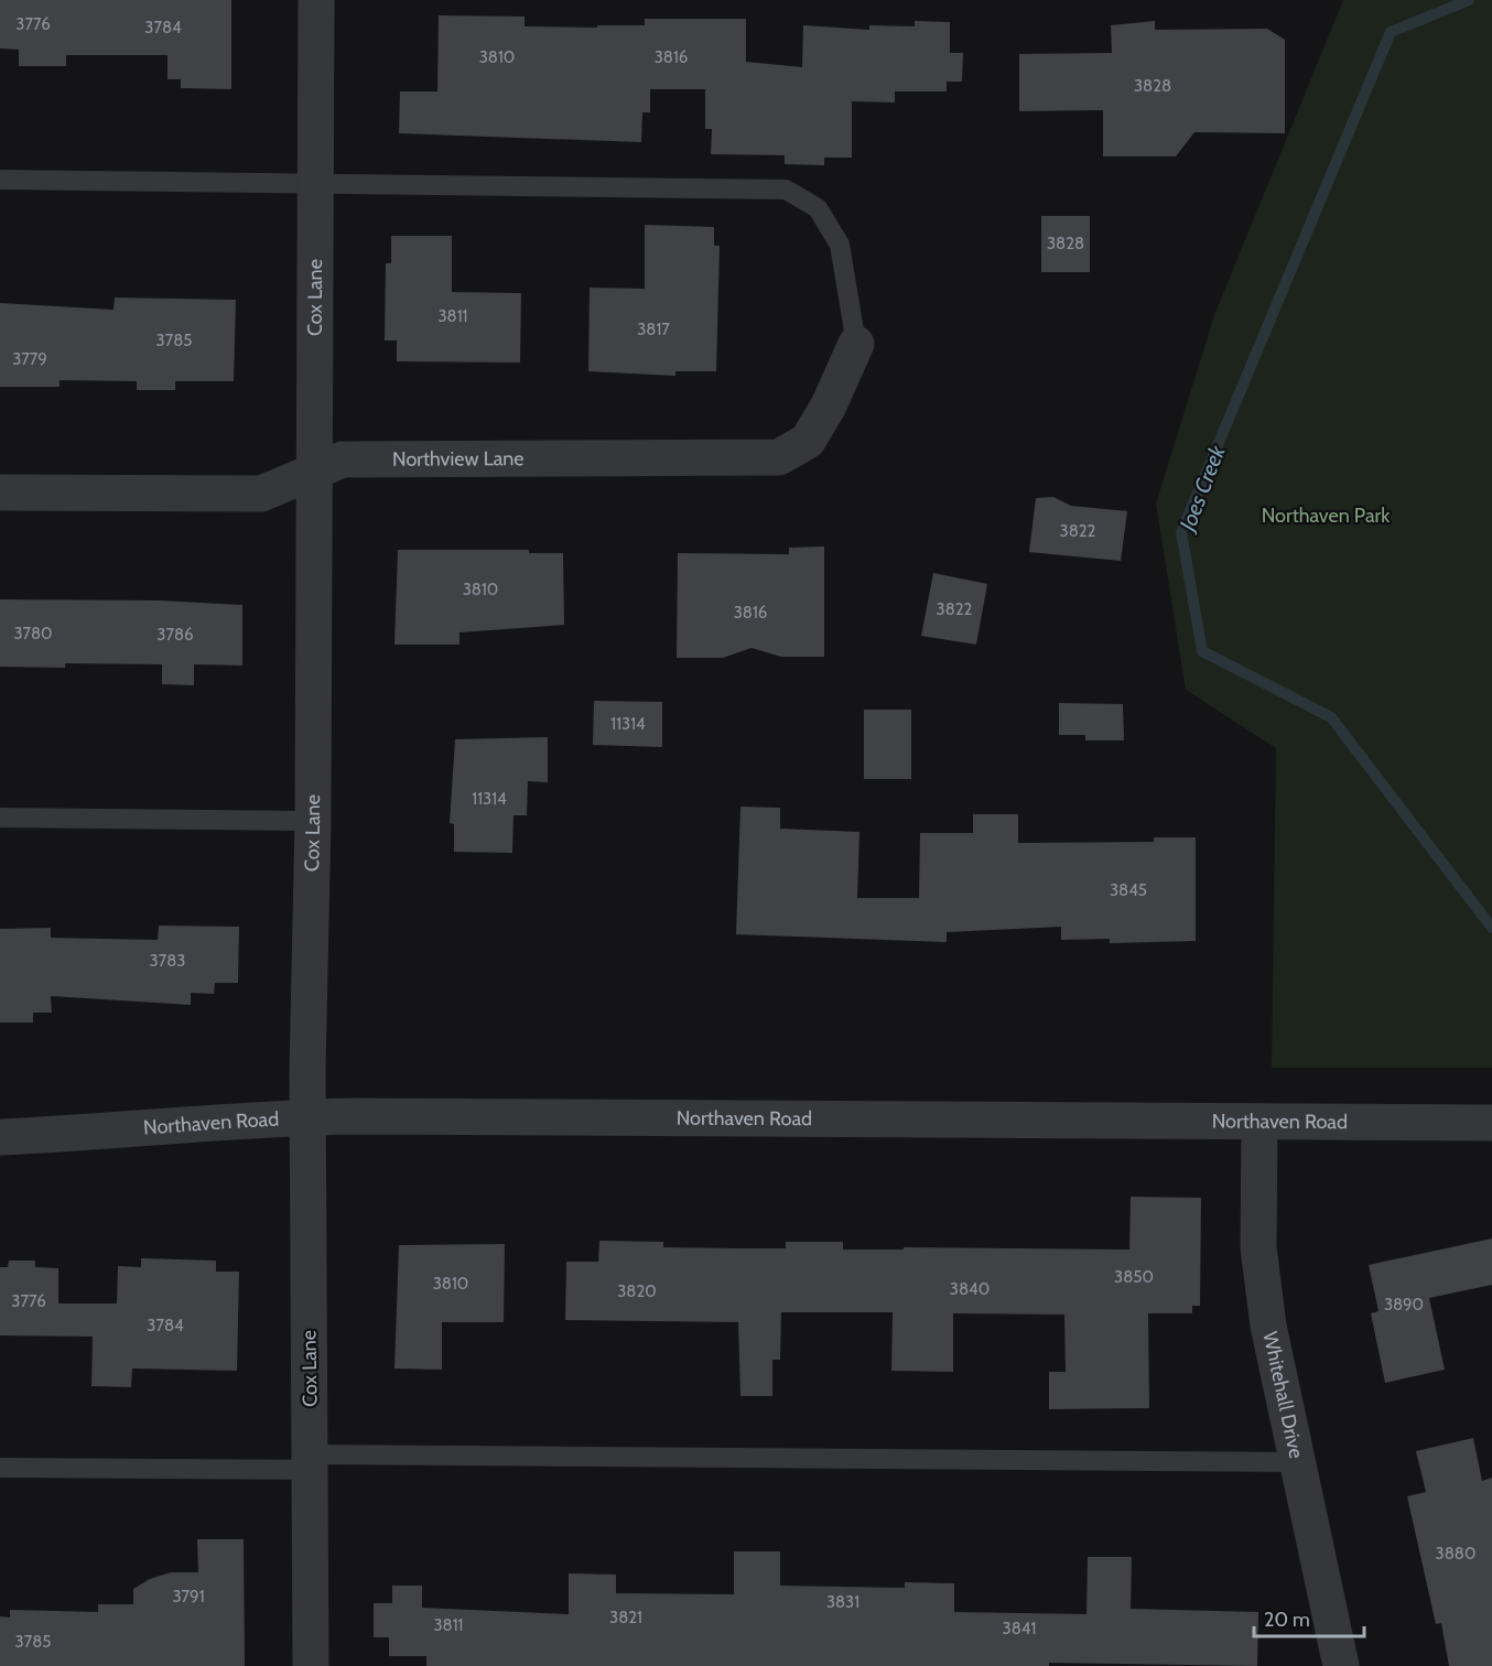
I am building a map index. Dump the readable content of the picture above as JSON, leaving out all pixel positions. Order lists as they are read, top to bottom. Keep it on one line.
{"streets":{"street":["Cox Lane","Northview Lane","Northaven Road","Whitehall Drive"]},"crossings":[["Cox Lane","Northview Lane"],["Cox Lane","Northaven Road"],["Northaven Road","Whitehall Drive"]],"water":["Joes Creek"],"parks":["Northaven Park"],"house_numbers":["3776","3784","3810","3816","3828","3828","3811","3817","3785","3779","3822","3810","3822","3816","3780","3786","11314","11314","3845","3783","3850","3810","3840","3820","3776","3890","3784","3880","3791","3831","3821","3811","3841","3785"],"scale_bar":"20 m"}
